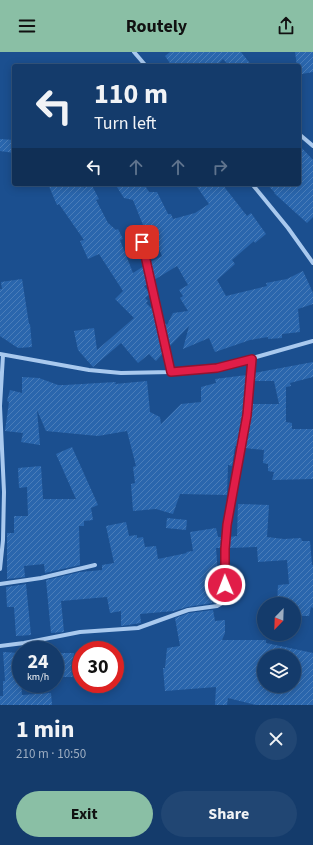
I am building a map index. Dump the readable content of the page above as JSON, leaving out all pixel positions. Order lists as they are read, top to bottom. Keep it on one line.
{"north":"bottom left","page":{"header":"Routely","turn":["110 m","Turn left"],"speed":"24 km/h","limit":"30","heading":["1 min","210 m · 10:50"],"buttons":["Exit","Share"]}}
